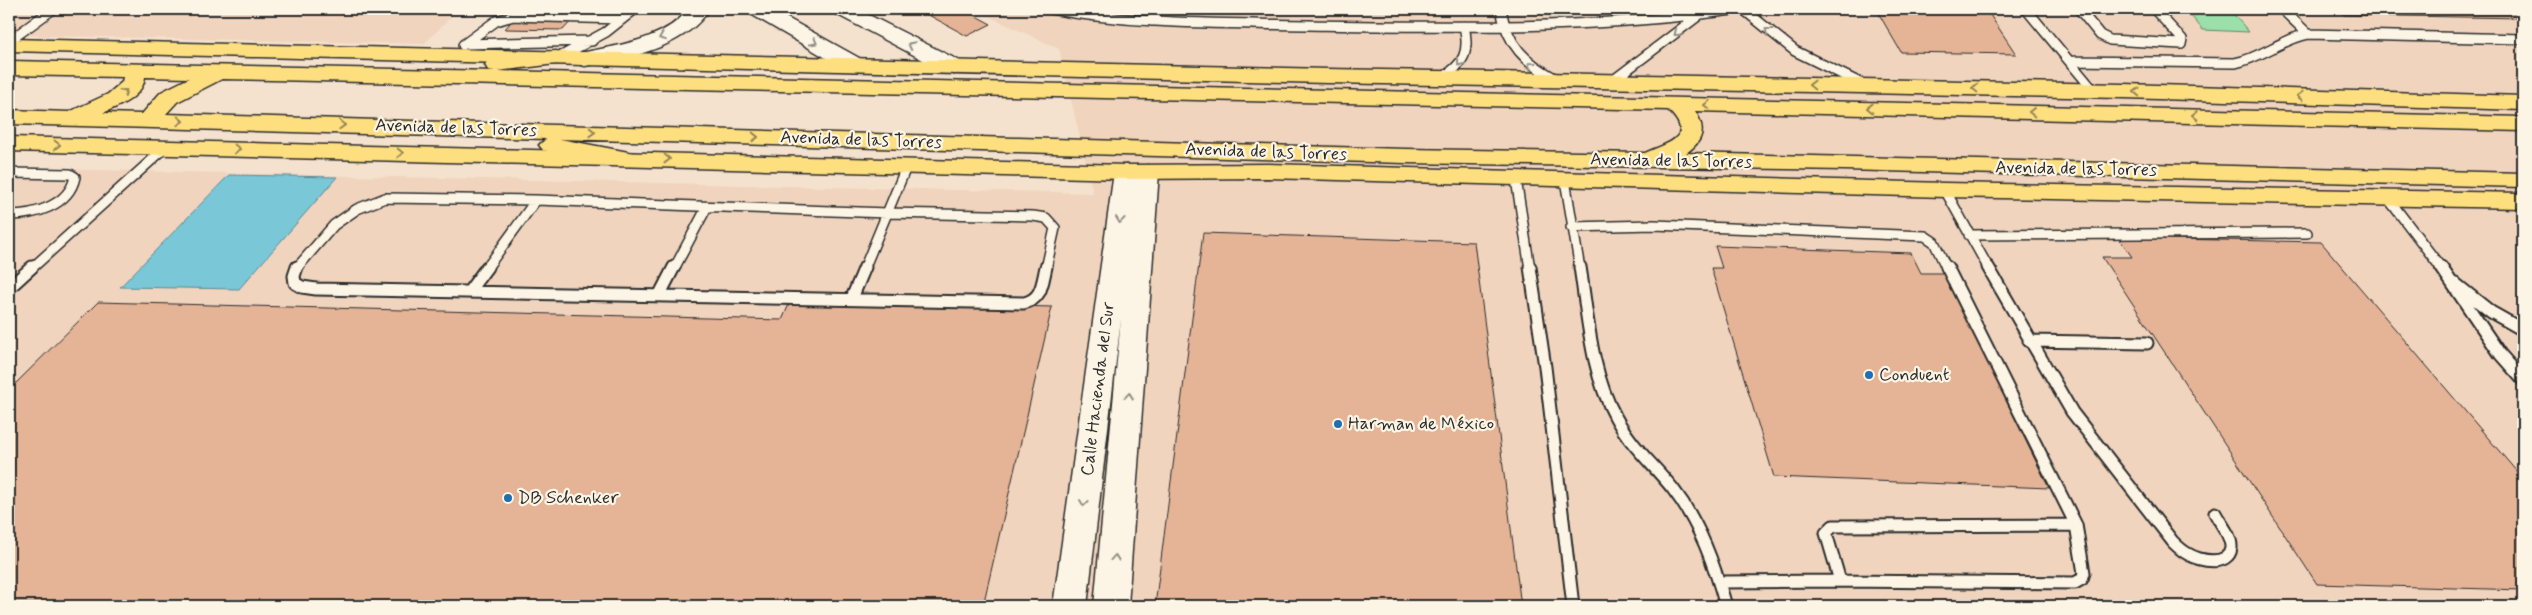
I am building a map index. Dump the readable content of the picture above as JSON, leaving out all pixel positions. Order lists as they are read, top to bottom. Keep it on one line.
{"streets":{"main road":["Avenida de las Torres"],"street":["Calle Hacienda del Sur"]},"crossings":[["Avenida de las Torres","Calle Hacienda del Sur"]],"places":["Conduent","Harman de México","DB Schenker"]}
